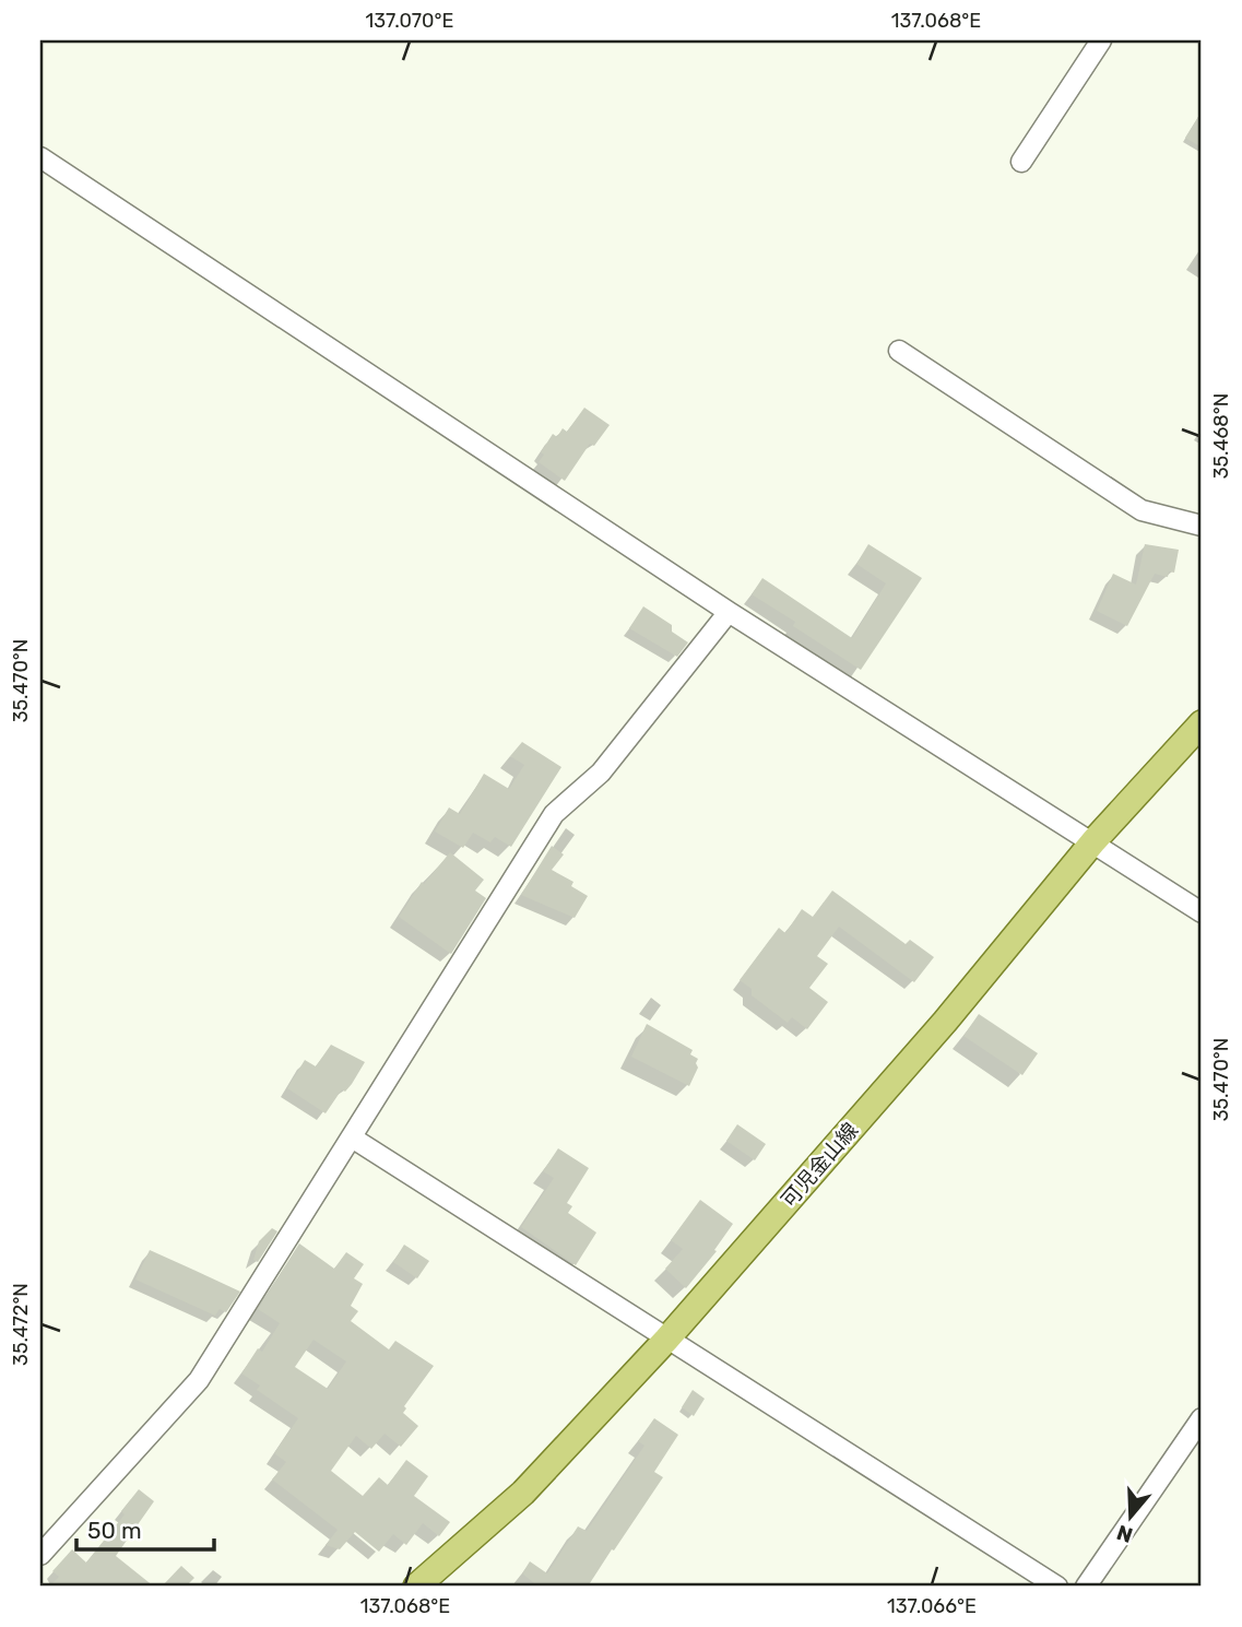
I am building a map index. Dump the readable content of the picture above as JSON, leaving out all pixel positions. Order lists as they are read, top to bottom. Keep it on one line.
{"streets":{"main road":["可児金山線"]},"scale_bar":"50 m","north":"bottom","coordinates":["137.070°E","137.068°E","35.468°N","35.470°N","35.472°N","137.066°E"]}
